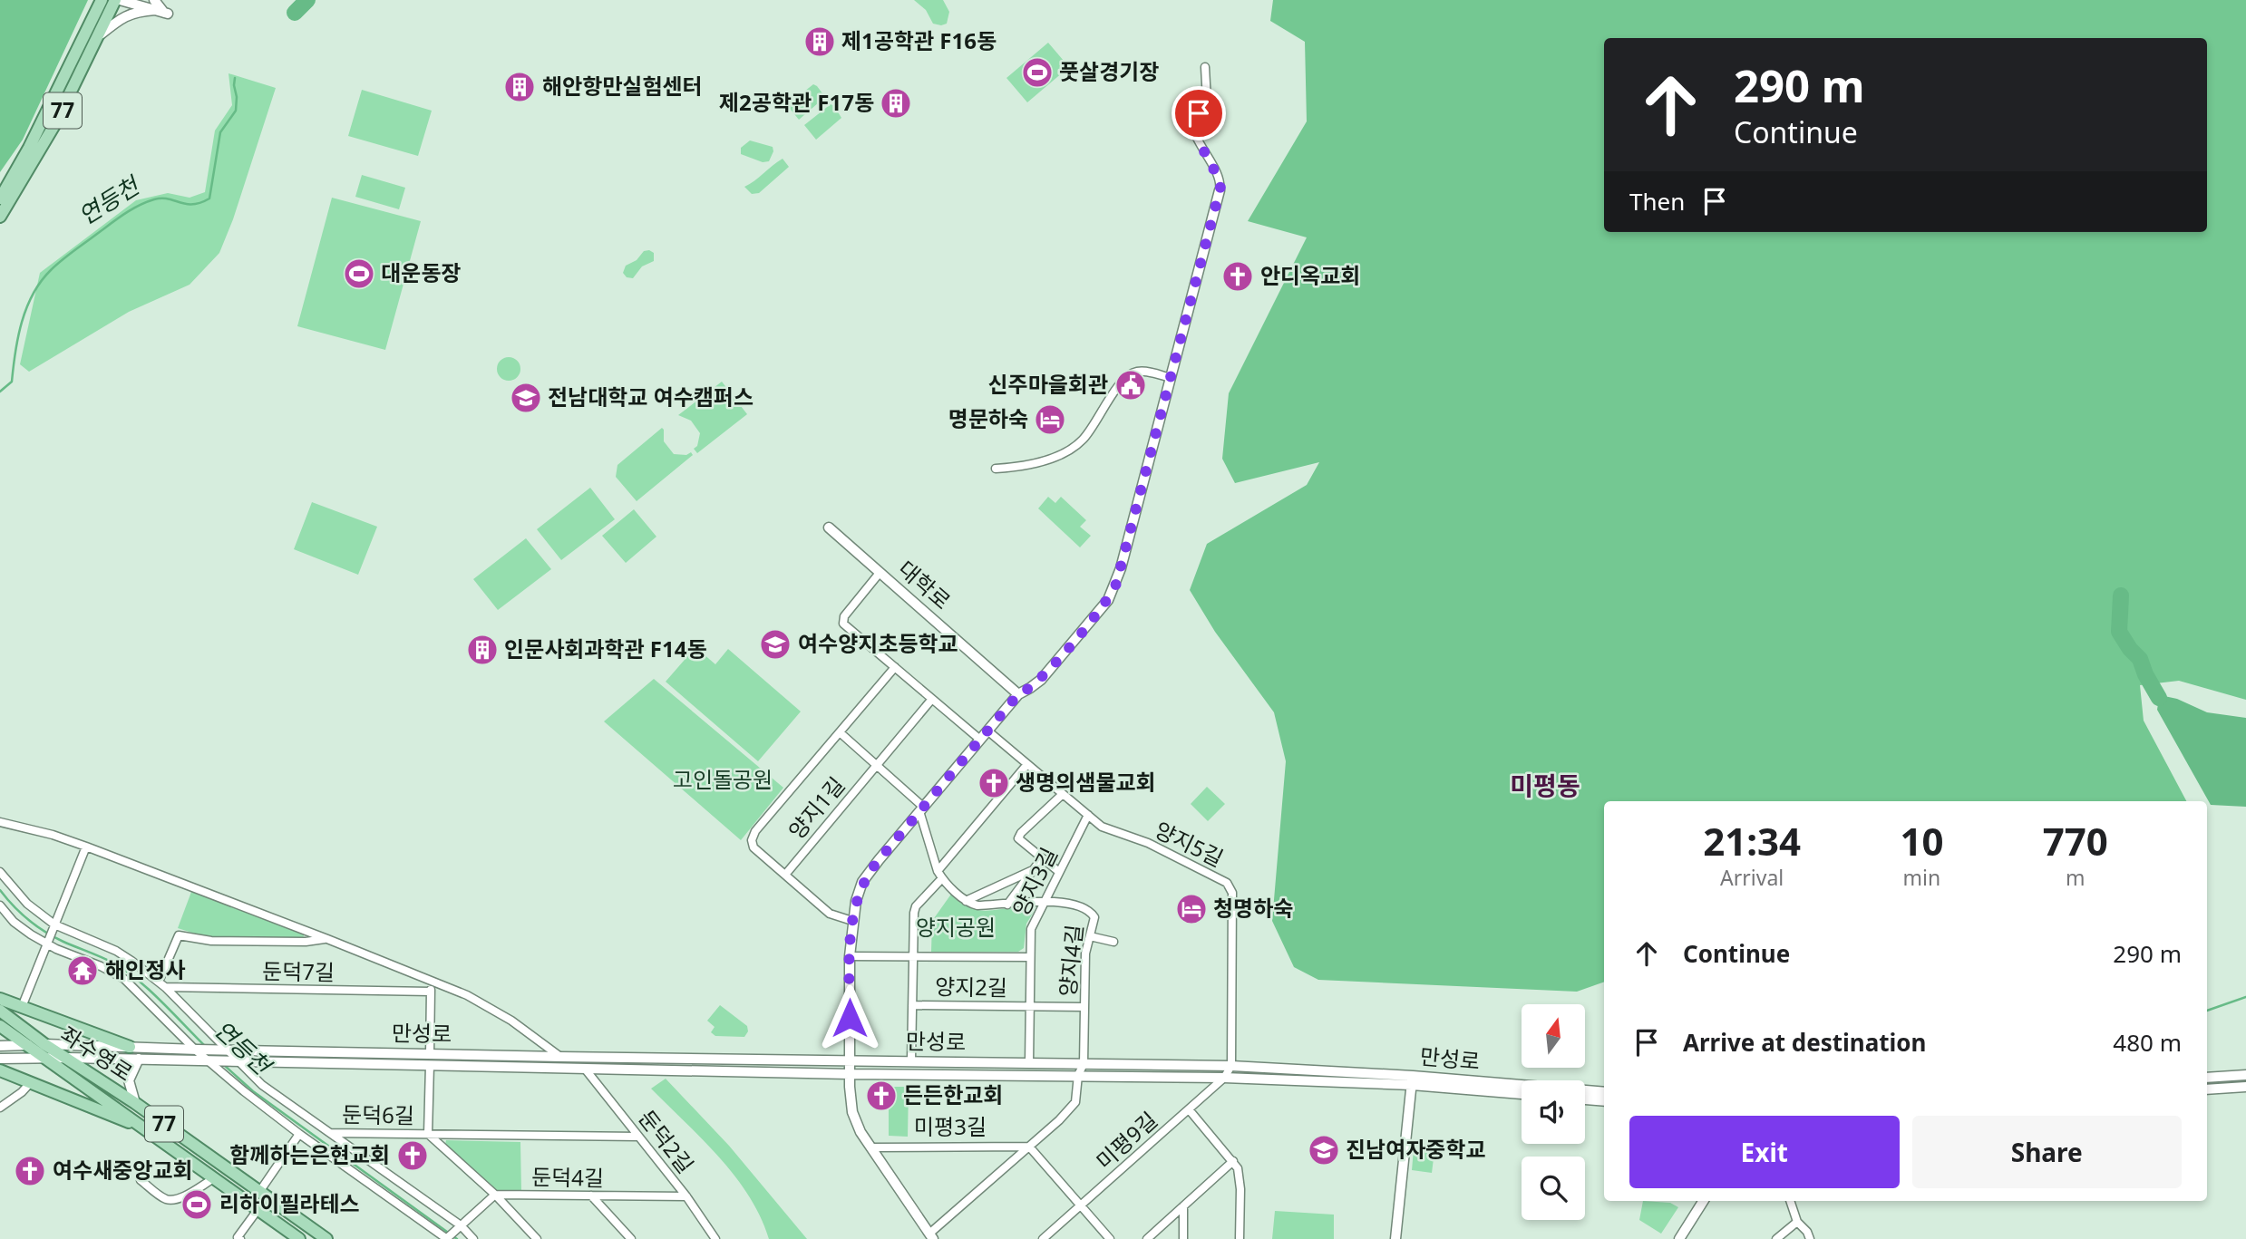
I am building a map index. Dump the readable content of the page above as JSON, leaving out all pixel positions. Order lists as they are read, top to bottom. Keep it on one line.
{"streets":{"main road":["77","좌수영로"],"street":["대학로","양지1길","양지5길","양지3길","양지4길","둔덕7길","양지2길","만성로","둔덕6길","미평3길","미평9길","둔덕2길","둔덕4길"]},"crossings":[["양지5길","양지3길"],["양지5길","만성로"],["양지5길","미평9길"],["양지3길","양지4길"],["양지3길","양지2길"],["양지3길","만성로"],["양지4길","만성로"],["양지4길","미평3길"],["둔덕7길","만성로"],["양지2길","만성로"],["만성로","둔덕6길"],["만성로","미평3길"],["만성로","미평9길"],["만성로","둔덕2길"],["둔덕6길","둔덕2길"],["둔덕6길","둔덕4길"],["둔덕2길","둔덕4길"]],"districts":["미평동"],"water":["연등천"],"parks":["고인돌공원","양지공원"],"places":{"building":["제1공학관 F16동","해안항만실험센터","제2공학관 F17동","인문사회과학관 F14동"],"sports":["풋살경기장","대운동장","리하이필라테스"],"church":["안디옥교회","생명의샘물교회","든든한교회","함께하는은현교회","여수새중앙교회"],"public building":["신주마을회관"],"school or university":["전남대학교 여수캠퍼스","여수양지초등학교","진남여자중학교"],"hotel":["명문하숙","청명하숙"],"temple":["해인정사"]},"north":"top","page":{"turn":["290 m","Continue"],"then":"Then","eta":["21:34","Arrival","10","min","770","m"],"list":[{"name":"Continue","value":"290 m"},{"name":"Arrive at destination","value":"480 m"}],"buttons":["Exit","Share"]}}
